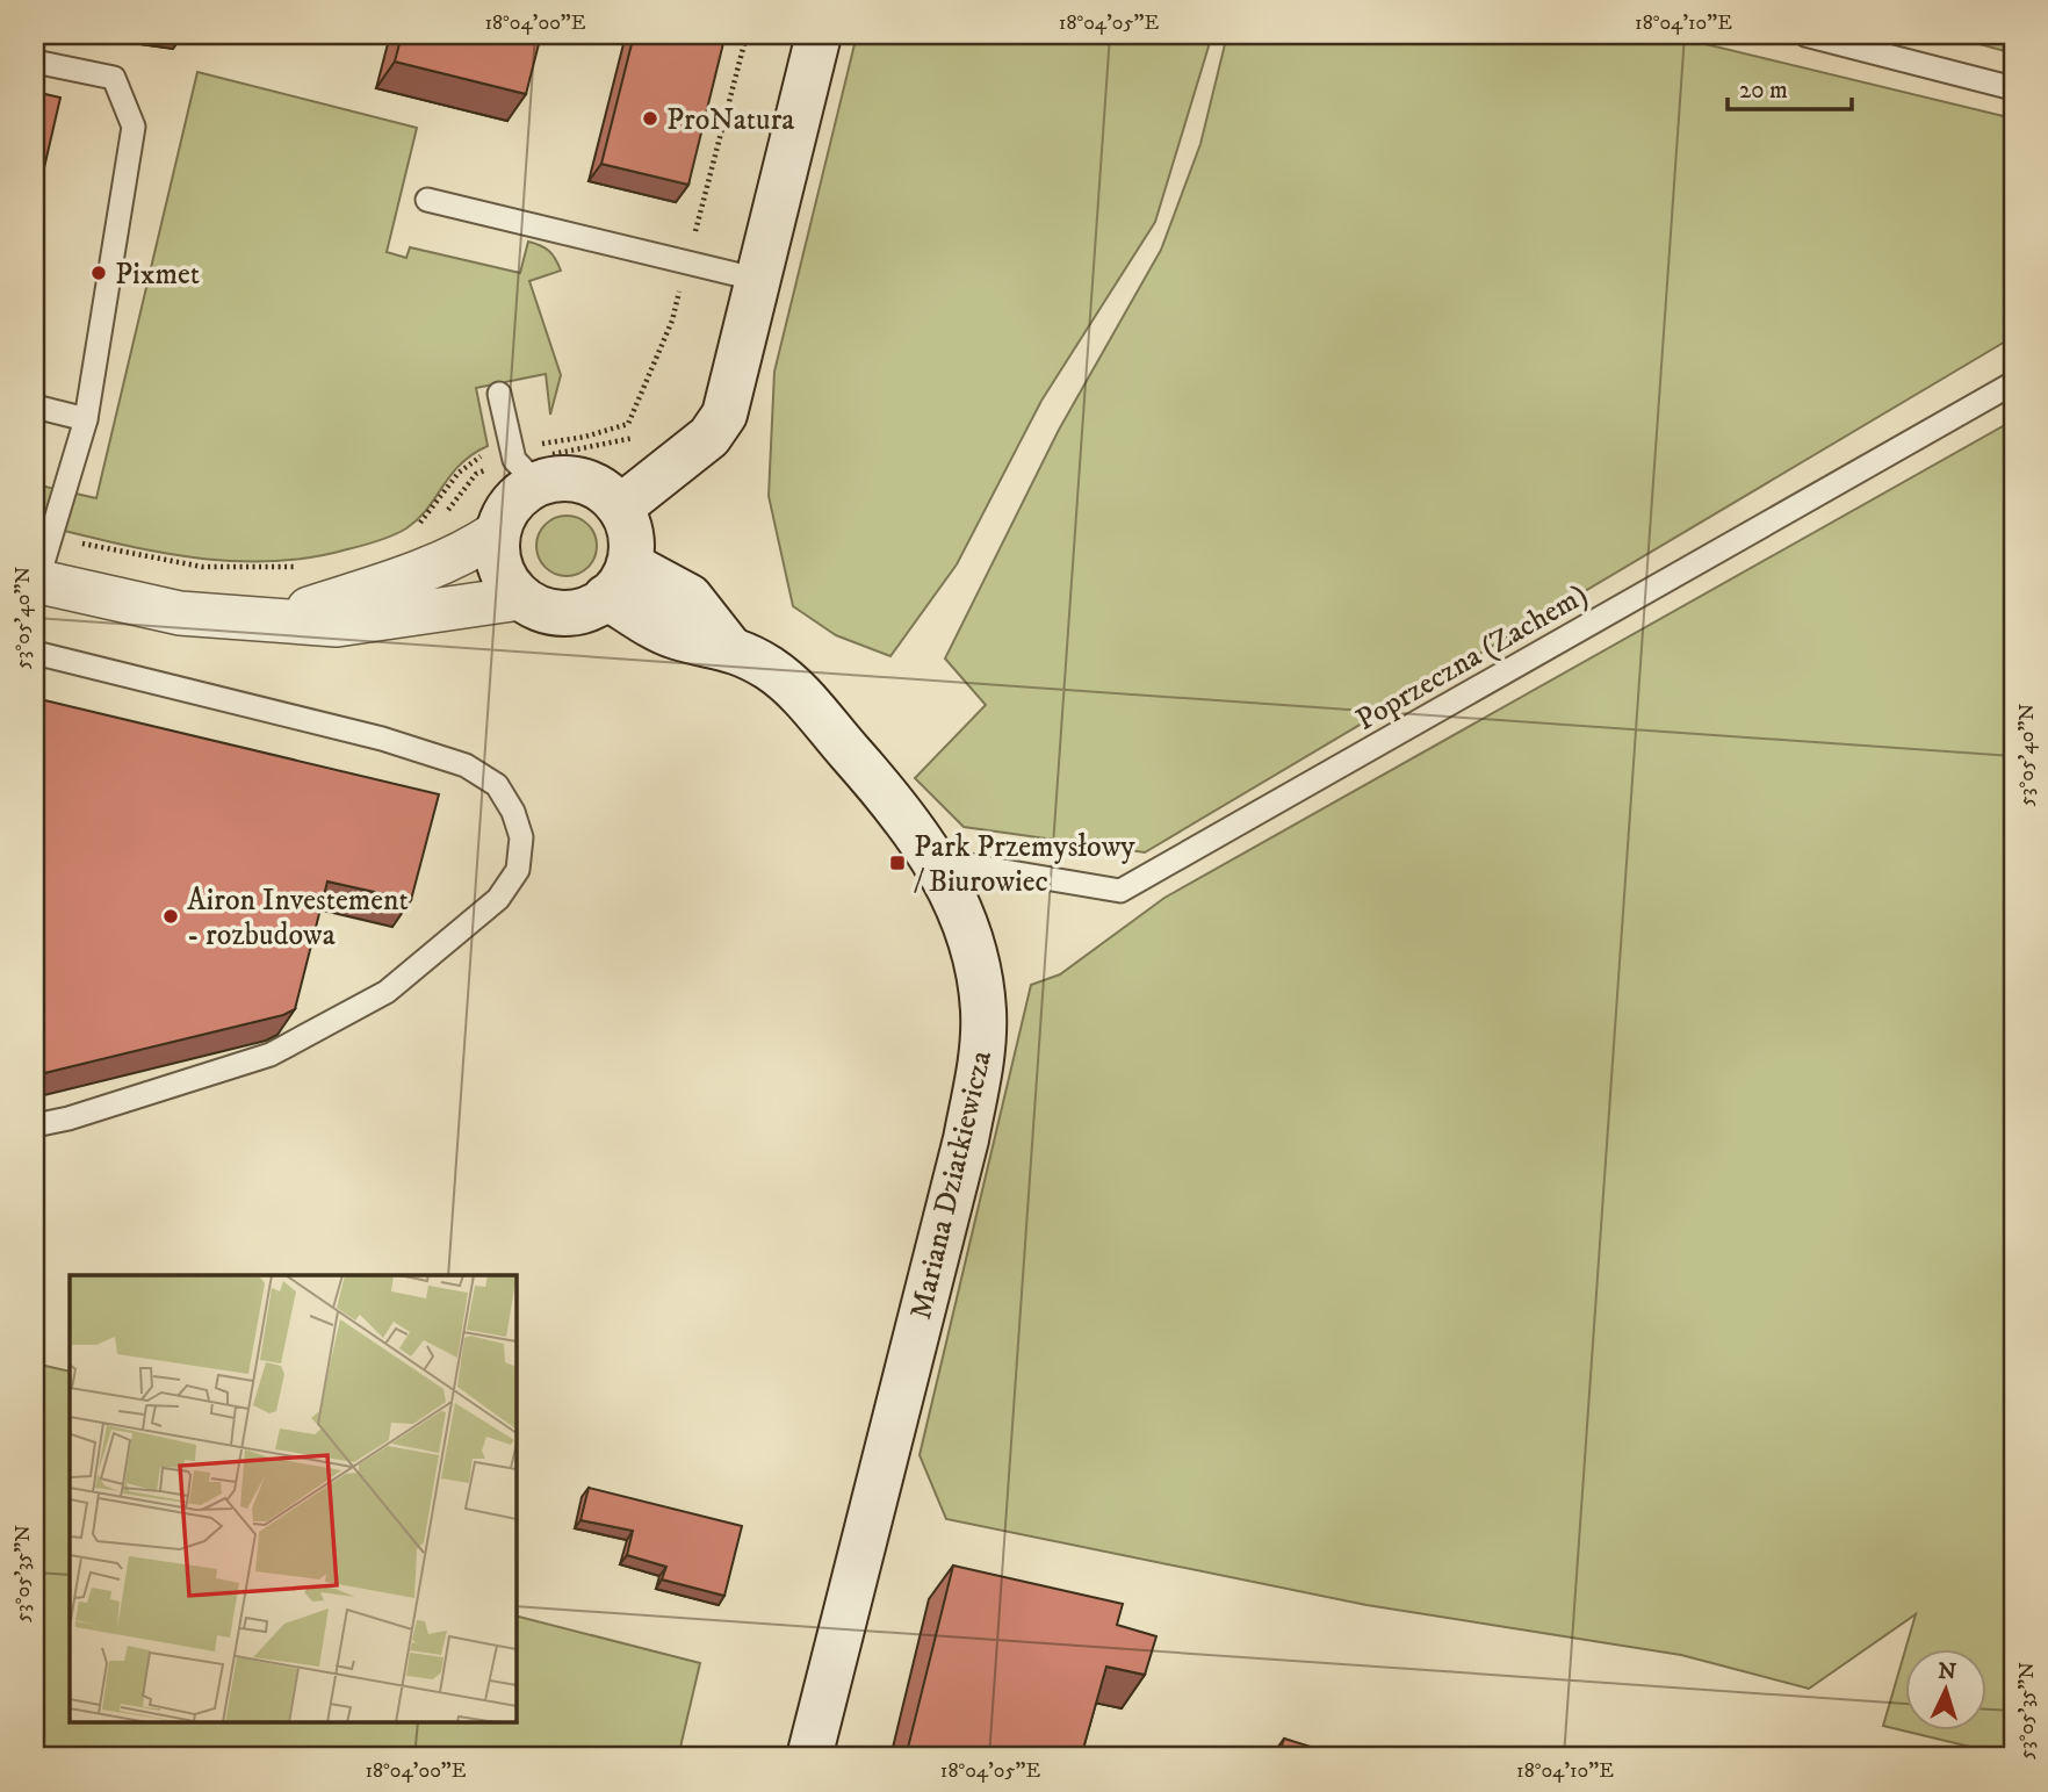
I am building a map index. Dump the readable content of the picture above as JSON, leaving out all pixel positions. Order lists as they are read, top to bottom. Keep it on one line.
{"streets":{"street":["Mariana Dziatkiewicza"],"lane":["Poprzeczna (Zachem)"]},"crossings":[["Poprzeczna (Zachem)","Mariana Dziatkiewicza"]],"places":{"other":["ProNatura","Pixmet","Airon Investement - rozbudowa"],"transit":["Park Przemysłowy / Biurowiec"]},"scale_bar":"20 m","north":"top","coordinates":["18°04'00\"E","18°04'05\"E","18°04'10\"E","53°05'40\"N","53°05'35\"N"]}
